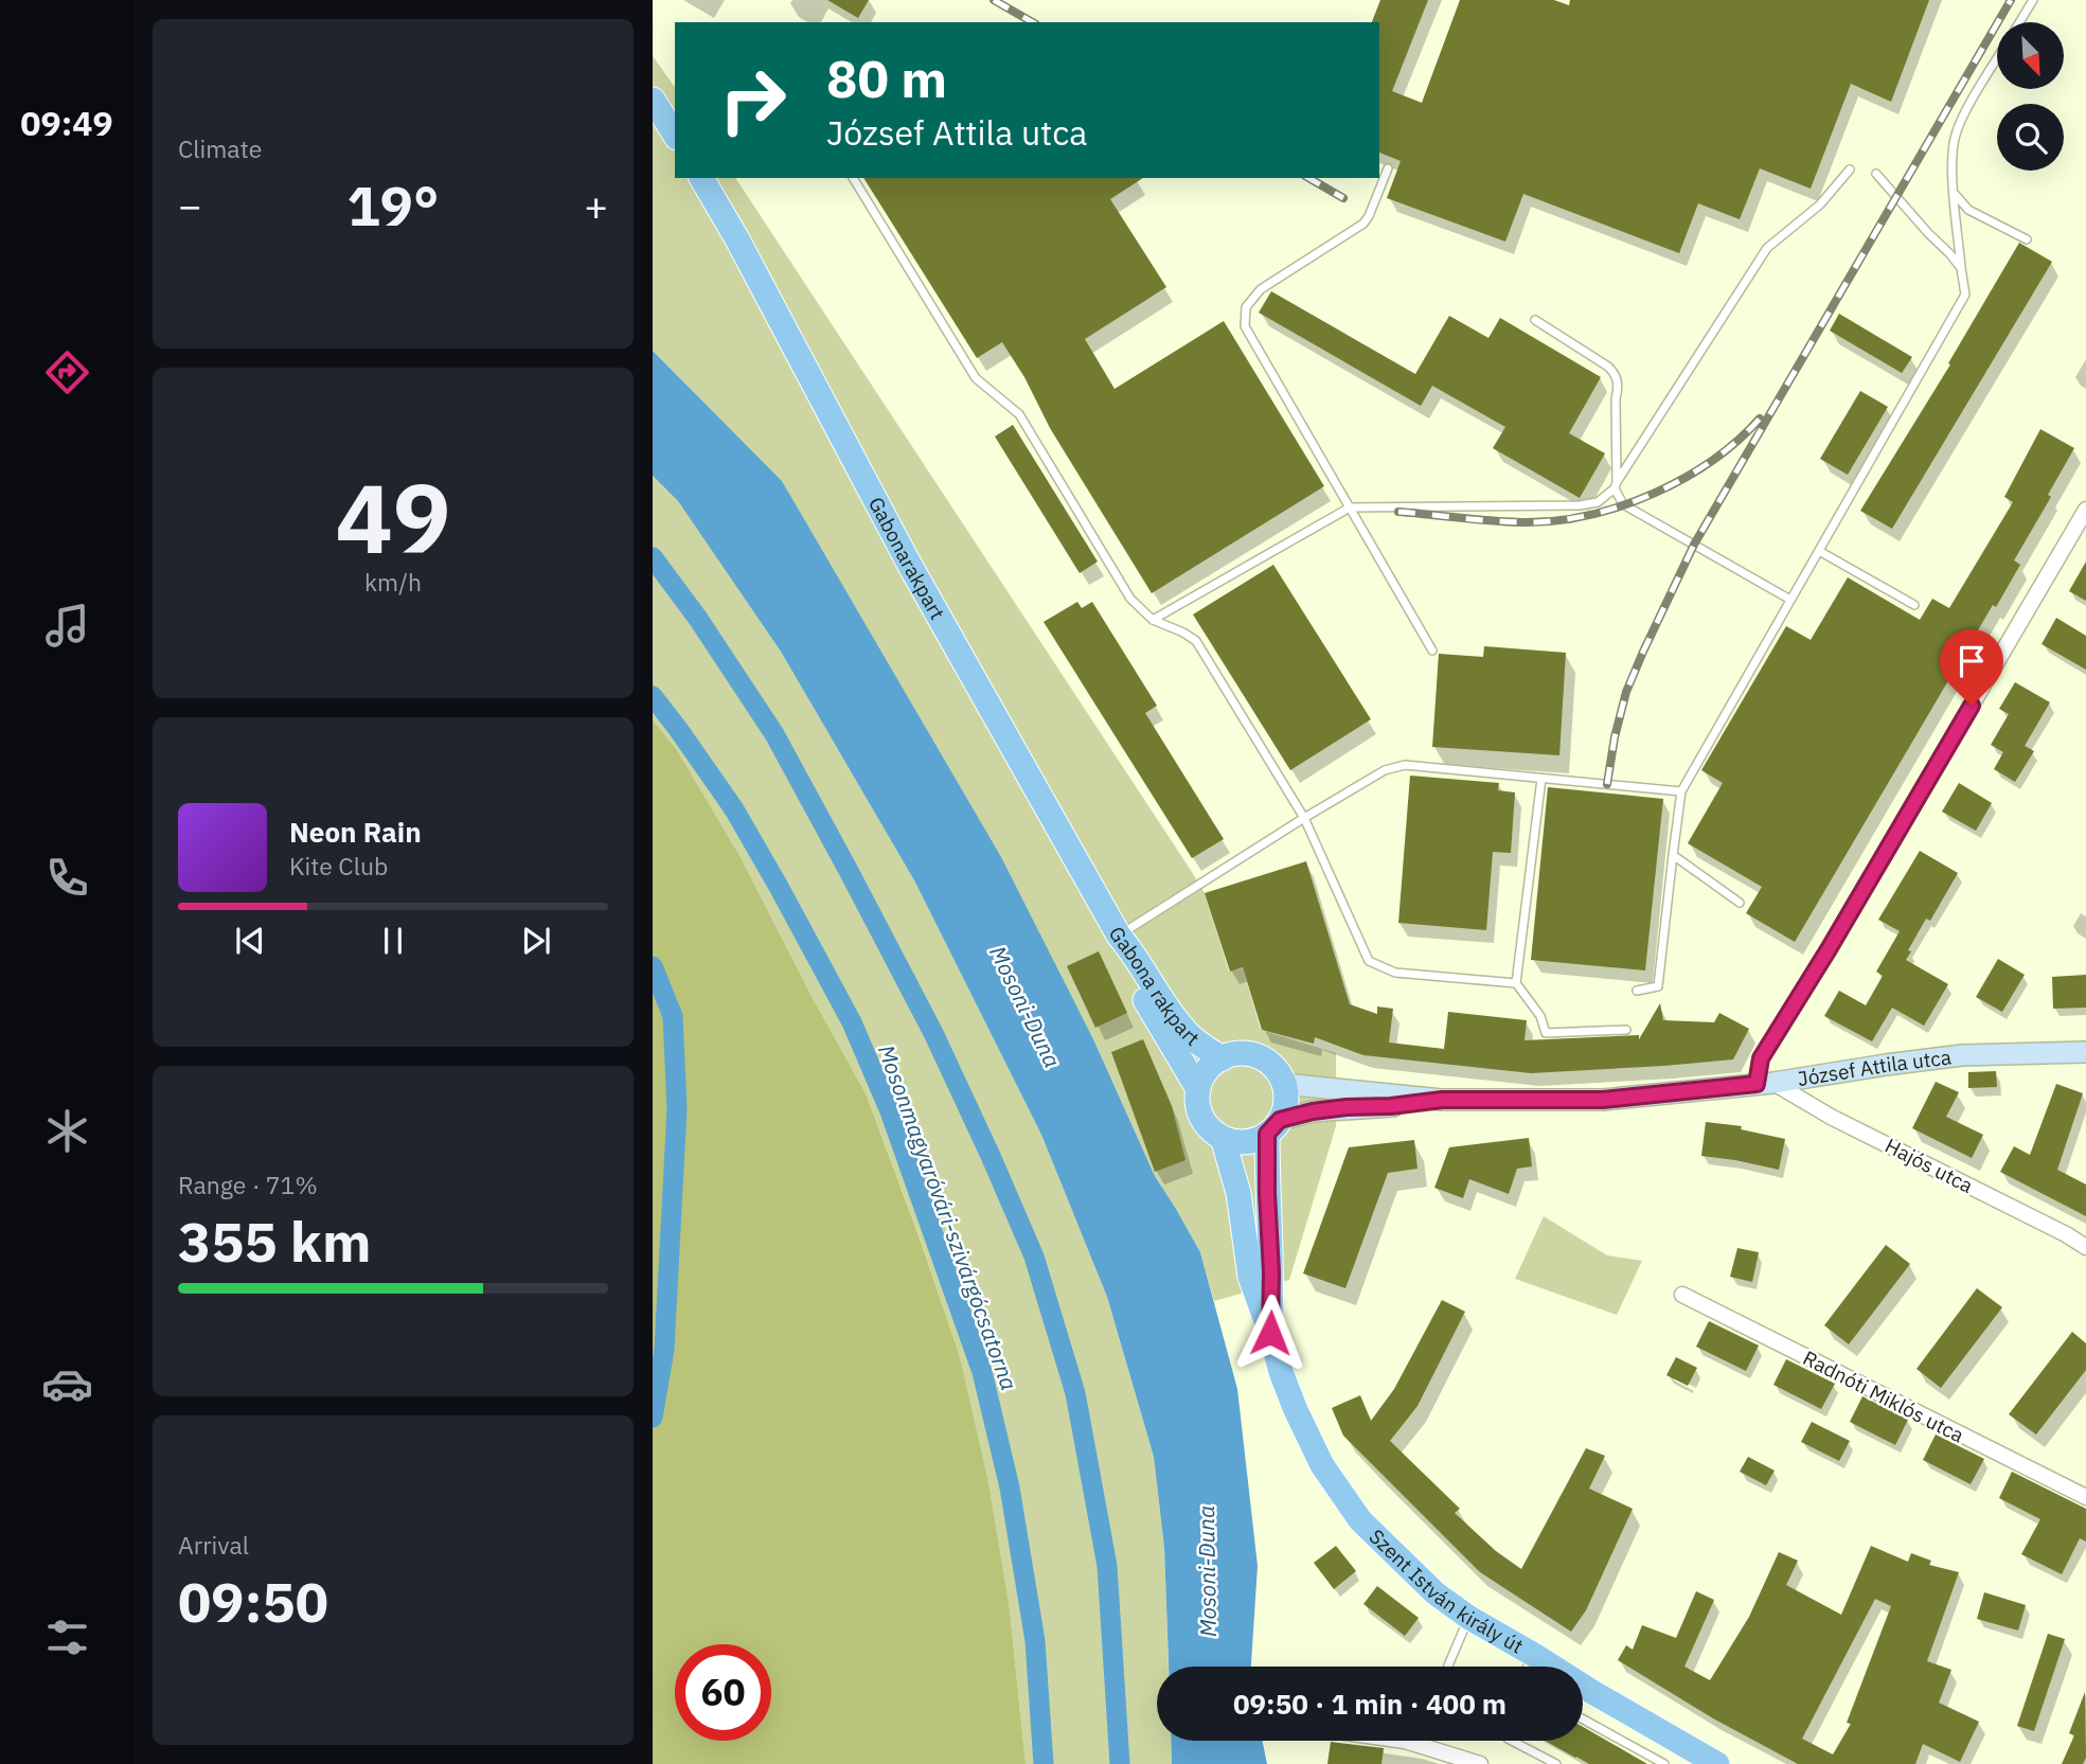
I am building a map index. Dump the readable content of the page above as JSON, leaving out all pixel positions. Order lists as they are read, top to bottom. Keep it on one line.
{"streets":{"main road":["Gabonarakpart","Gabona rakpart","Szent István király út"],"street":["József Attila utca","Hajós utca","Radnóti Miklós utca"]},"crossings":[["Gabonarakpart","Gabona rakpart"],["Gabona rakpart","József Attila utca"],["Gabona rakpart","Szent István király út"],["József Attila utca","Hajós utca"],["József Attila utca","Szent István király út"]],"water":["Mosoni-Duna","Mosonmagyaróvári-szivárgócsatorna"],"north":"bottom right","page":{"tabs":"09:49","tile":["Climate",["49","km/h"],["Range · 71%","355 km"],["Arrival","09:50"]],"turn":["80 m","József Attila utca"],"heat":["−","19°","+"],"song":["Neon Rain","Kite Club"],"limit":"60","trip":"09:50 · 1 min · 400 m"}}
